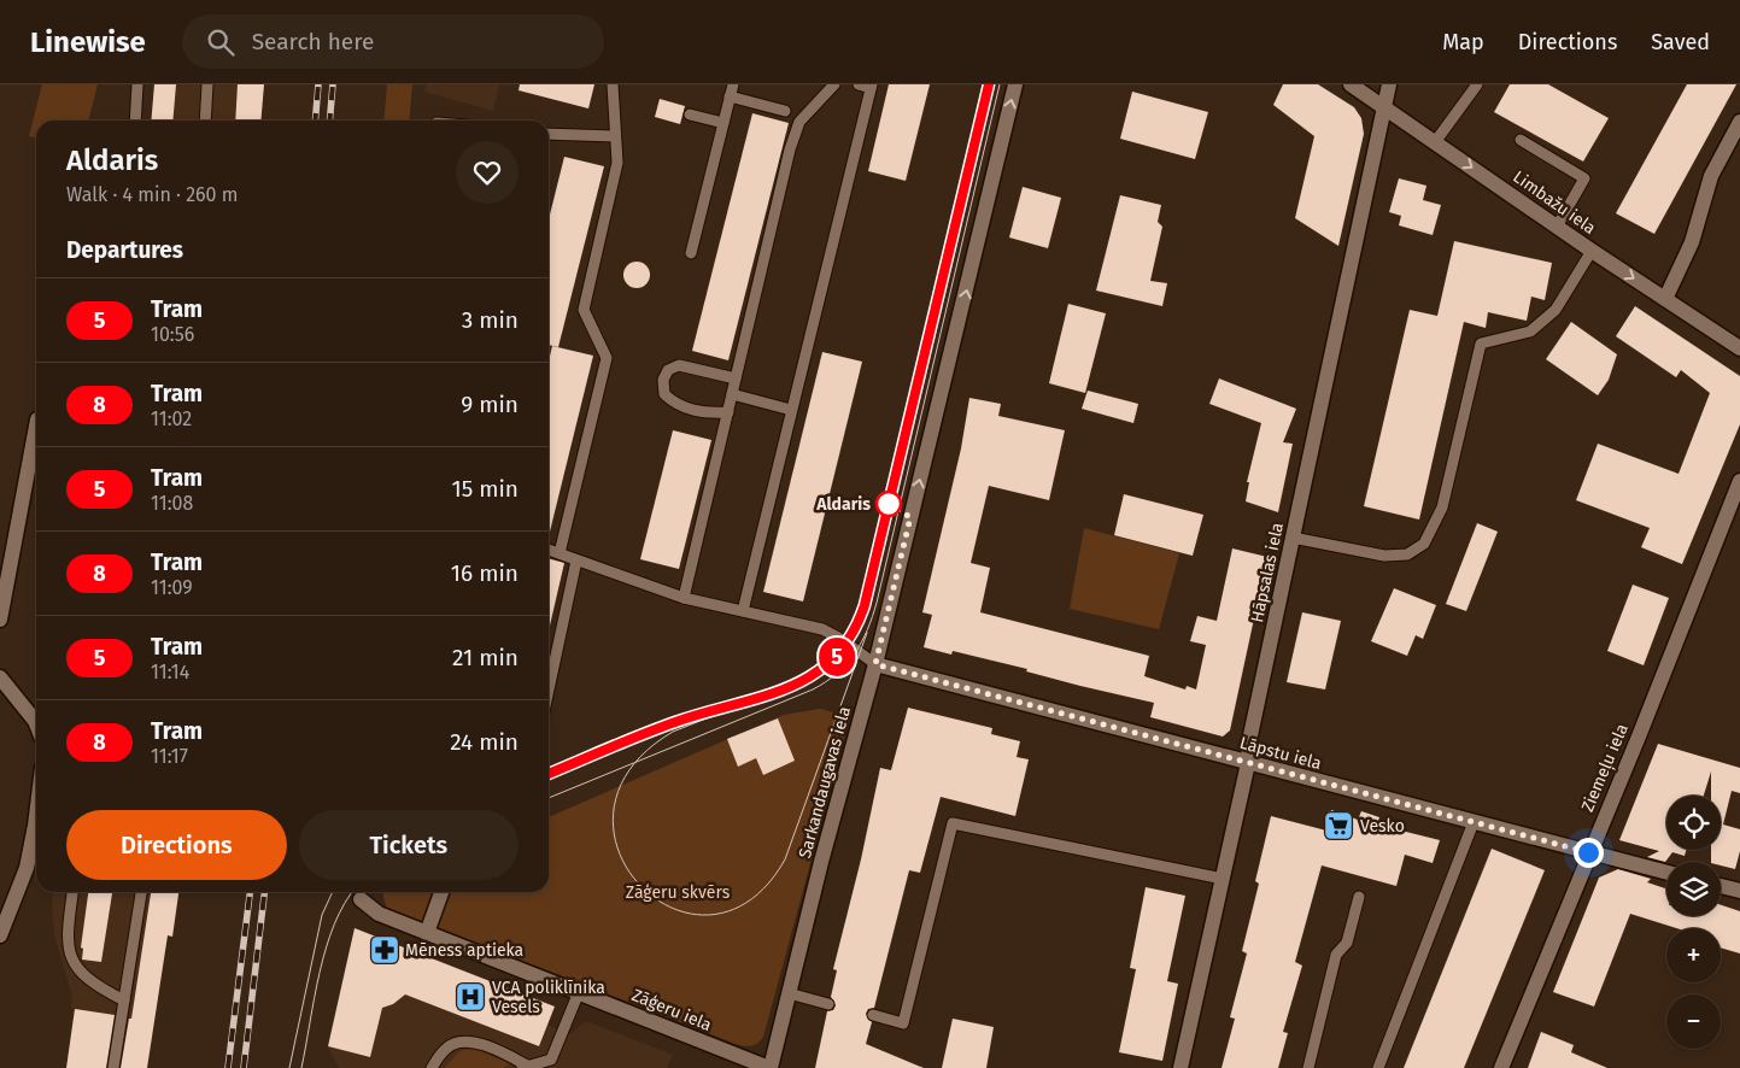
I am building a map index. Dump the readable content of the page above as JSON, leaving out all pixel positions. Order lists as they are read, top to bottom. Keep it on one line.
{"streets":{"street":["Limbažu iela","Hāpsalas iela","Lāpstu iela","Ziemeļu iela","Sarkandaugavas iela","Zāģeru iela"]},"crossings":[["Limbažu iela","Hāpsalas iela"],["Hāpsalas iela","Lāpstu iela"],["Lāpstu iela","Ziemeļu iela"],["Lāpstu iela","Sarkandaugavas iela"],["Sarkandaugavas iela","Zāģeru iela"]],"one_way":["Limbažu iela","Sarkandaugavas iela"],"parks":["Zāģeru skvērs"],"places":{"other":["Aldaris"],"supermarket":["Vesko"],"pharmacy":["Mēness aptieka"],"hospital":["VCA poliklīnika Vesels"]},"lines":["tram line 5"],"page":{"header":"Linewise","search":"Search here","nav":["Map","Directions","Saved"],"on_map":"5","heading":[["Aldaris","Walk · 4 min · 260 m"],"Departures"],"list":[{"mark":"5","name":"Tram","note":"10:56","value":"3 min"},{"mark":"8","name":"Tram","note":"11:02","value":"9 min"},{"mark":"5","name":"Tram","note":"11:08","value":"15 min"},{"mark":"8","name":"Tram","note":"11:09","value":"16 min"},{"mark":"5","name":"Tram","note":"11:14","value":"21 min"},{"mark":"8","name":"Tram","note":"11:17","value":"24 min"}],"map_buttons":["+","−"],"buttons":["Directions","Tickets"]}}
